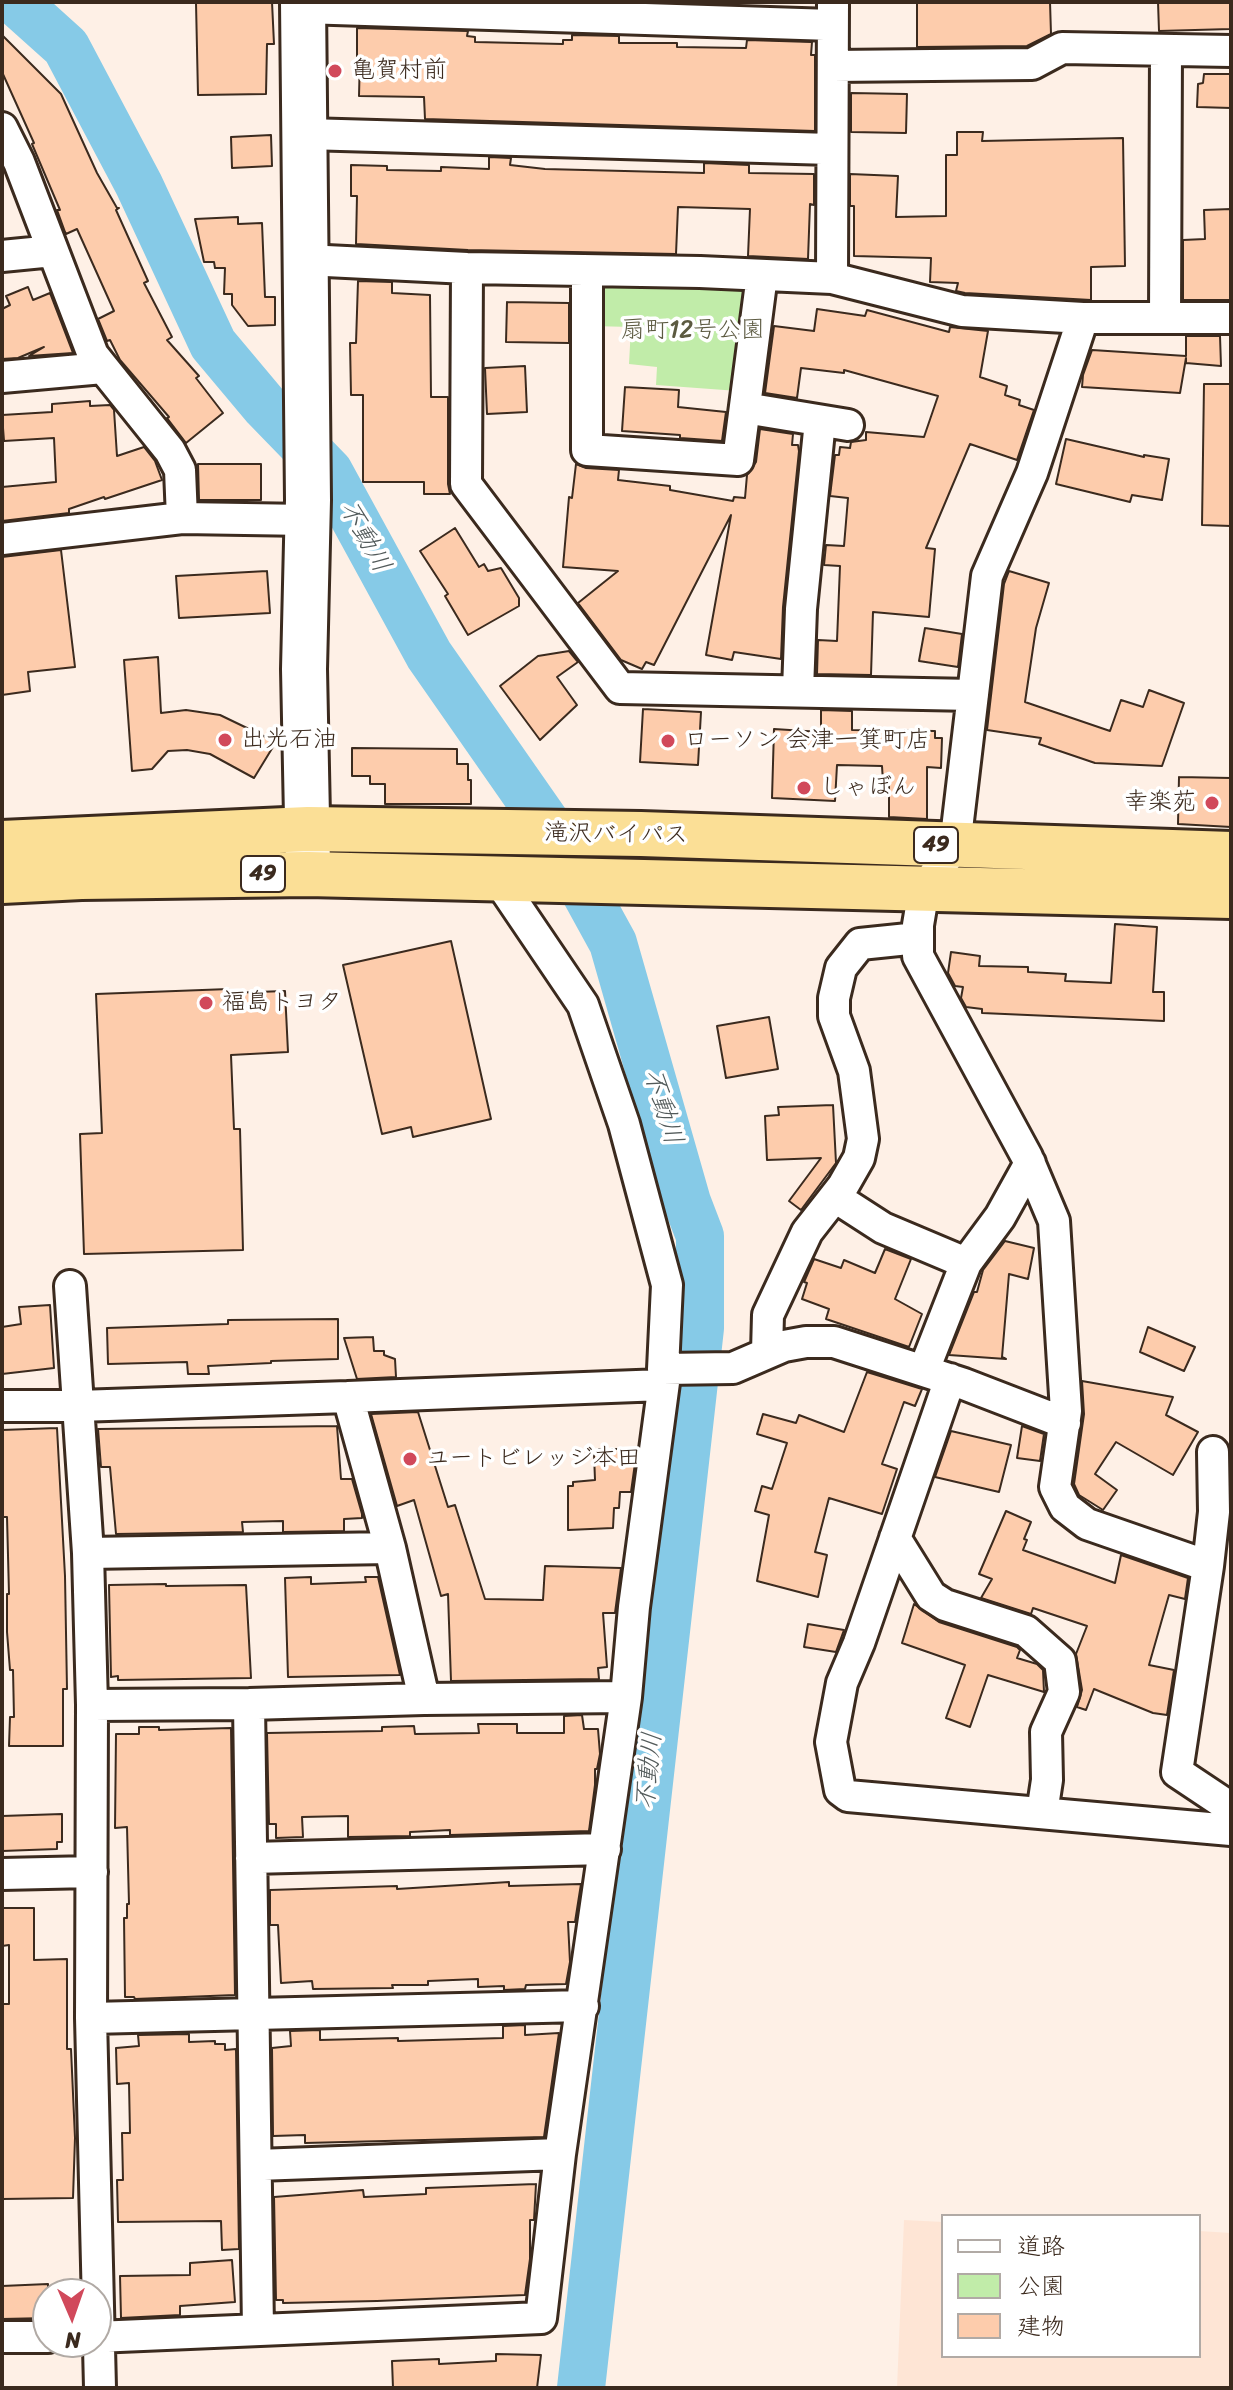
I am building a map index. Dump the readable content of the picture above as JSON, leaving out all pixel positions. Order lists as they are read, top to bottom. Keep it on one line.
{"streets":{"highway":["滝沢バイパス","49"]},"water":["不動川"],"parks":["扇町12号公園"],"places":["亀賀村前","出光石油","ローソン 会津一箕町店","しゃぼん","幸楽苑","福島トヨタ","ユートビレッジ本田"],"legend":["道路","公園","建物"],"north":"bottom"}
